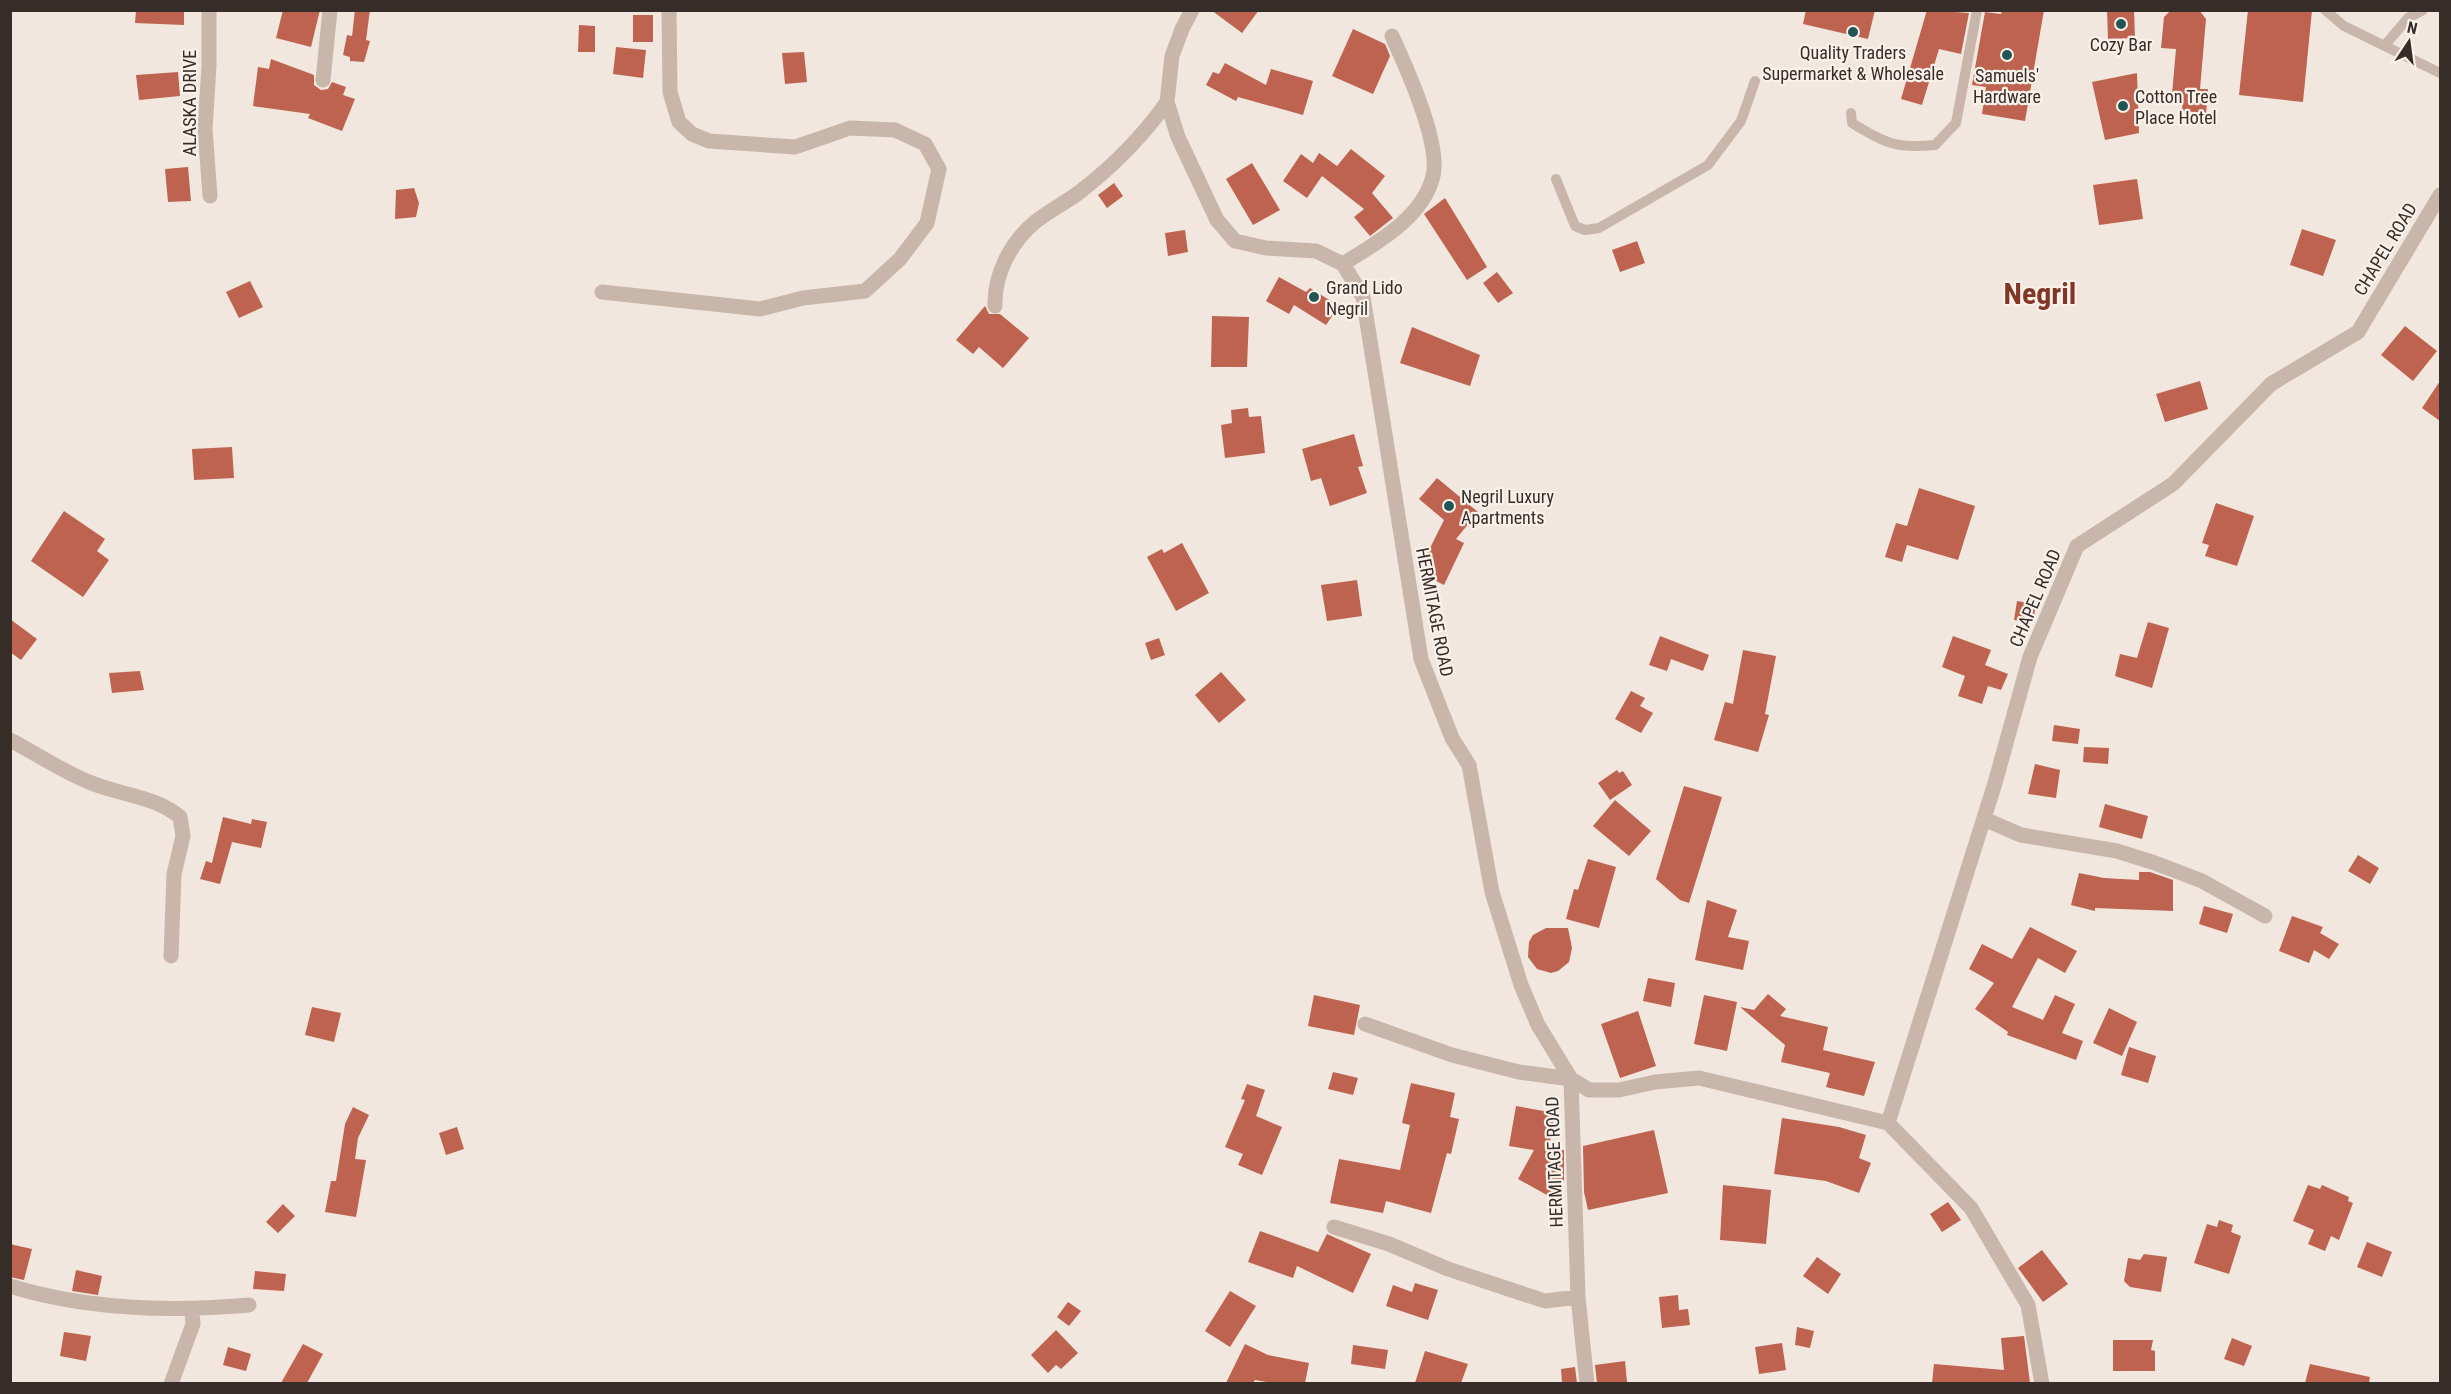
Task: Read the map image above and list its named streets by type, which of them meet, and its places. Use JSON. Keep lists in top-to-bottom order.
{
  "streets": {
    "street": ["ALASKA DRIVE", "CHAPEL ROAD", "HERMITAGE ROAD"]
  },
  "districts": ["Negril"],
  "places": [
    "Cozy Bar",
    "Quality Traders Supermarket & Wholesale",
    "Samuels' Hardware",
    "Cotton Tree Place Hotel",
    "Grand Lido Negril",
    "Negril Luxury Apartments"
  ],
  "north": "top"
}
